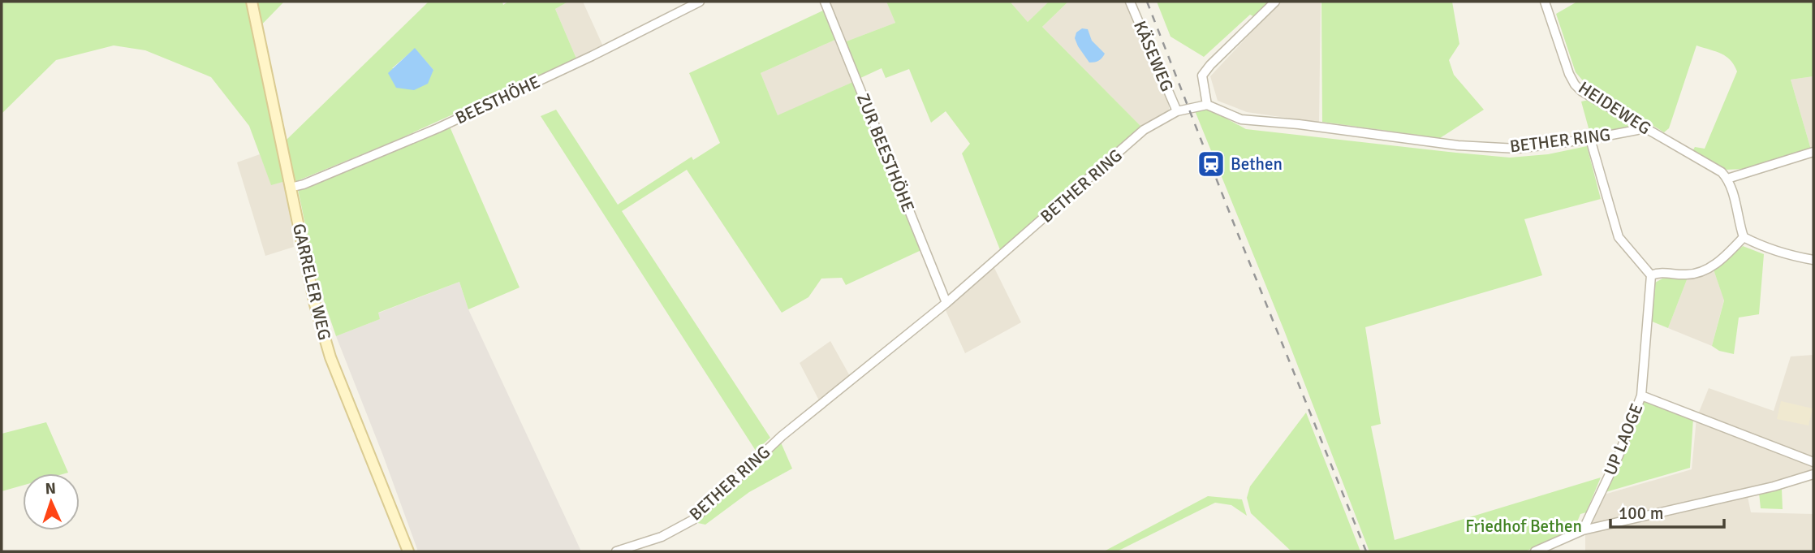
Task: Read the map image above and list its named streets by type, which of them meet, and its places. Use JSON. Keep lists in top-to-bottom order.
{
  "streets": {
    "street": [
      "KÄSEWEG",
      "BEESTHÖHE",
      "HEIDEWEG",
      "BETHER RING",
      "ZUR BEESTHÖHE",
      "GARRELER WEG",
      "UP LAOGE"
    ]
  },
  "crossings": [
    ["KÄSEWEG", "BETHER RING"],
    ["BEESTHÖHE", "GARRELER WEG"],
    ["HEIDEWEG", "BETHER RING"],
    ["BETHER RING", "ZUR BEESTHÖHE"]
  ],
  "parks": ["Friedhof Bethen"],
  "places": {
    "station": ["Bethen"]
  },
  "scale_bar": "100 m",
  "north": "top"
}
